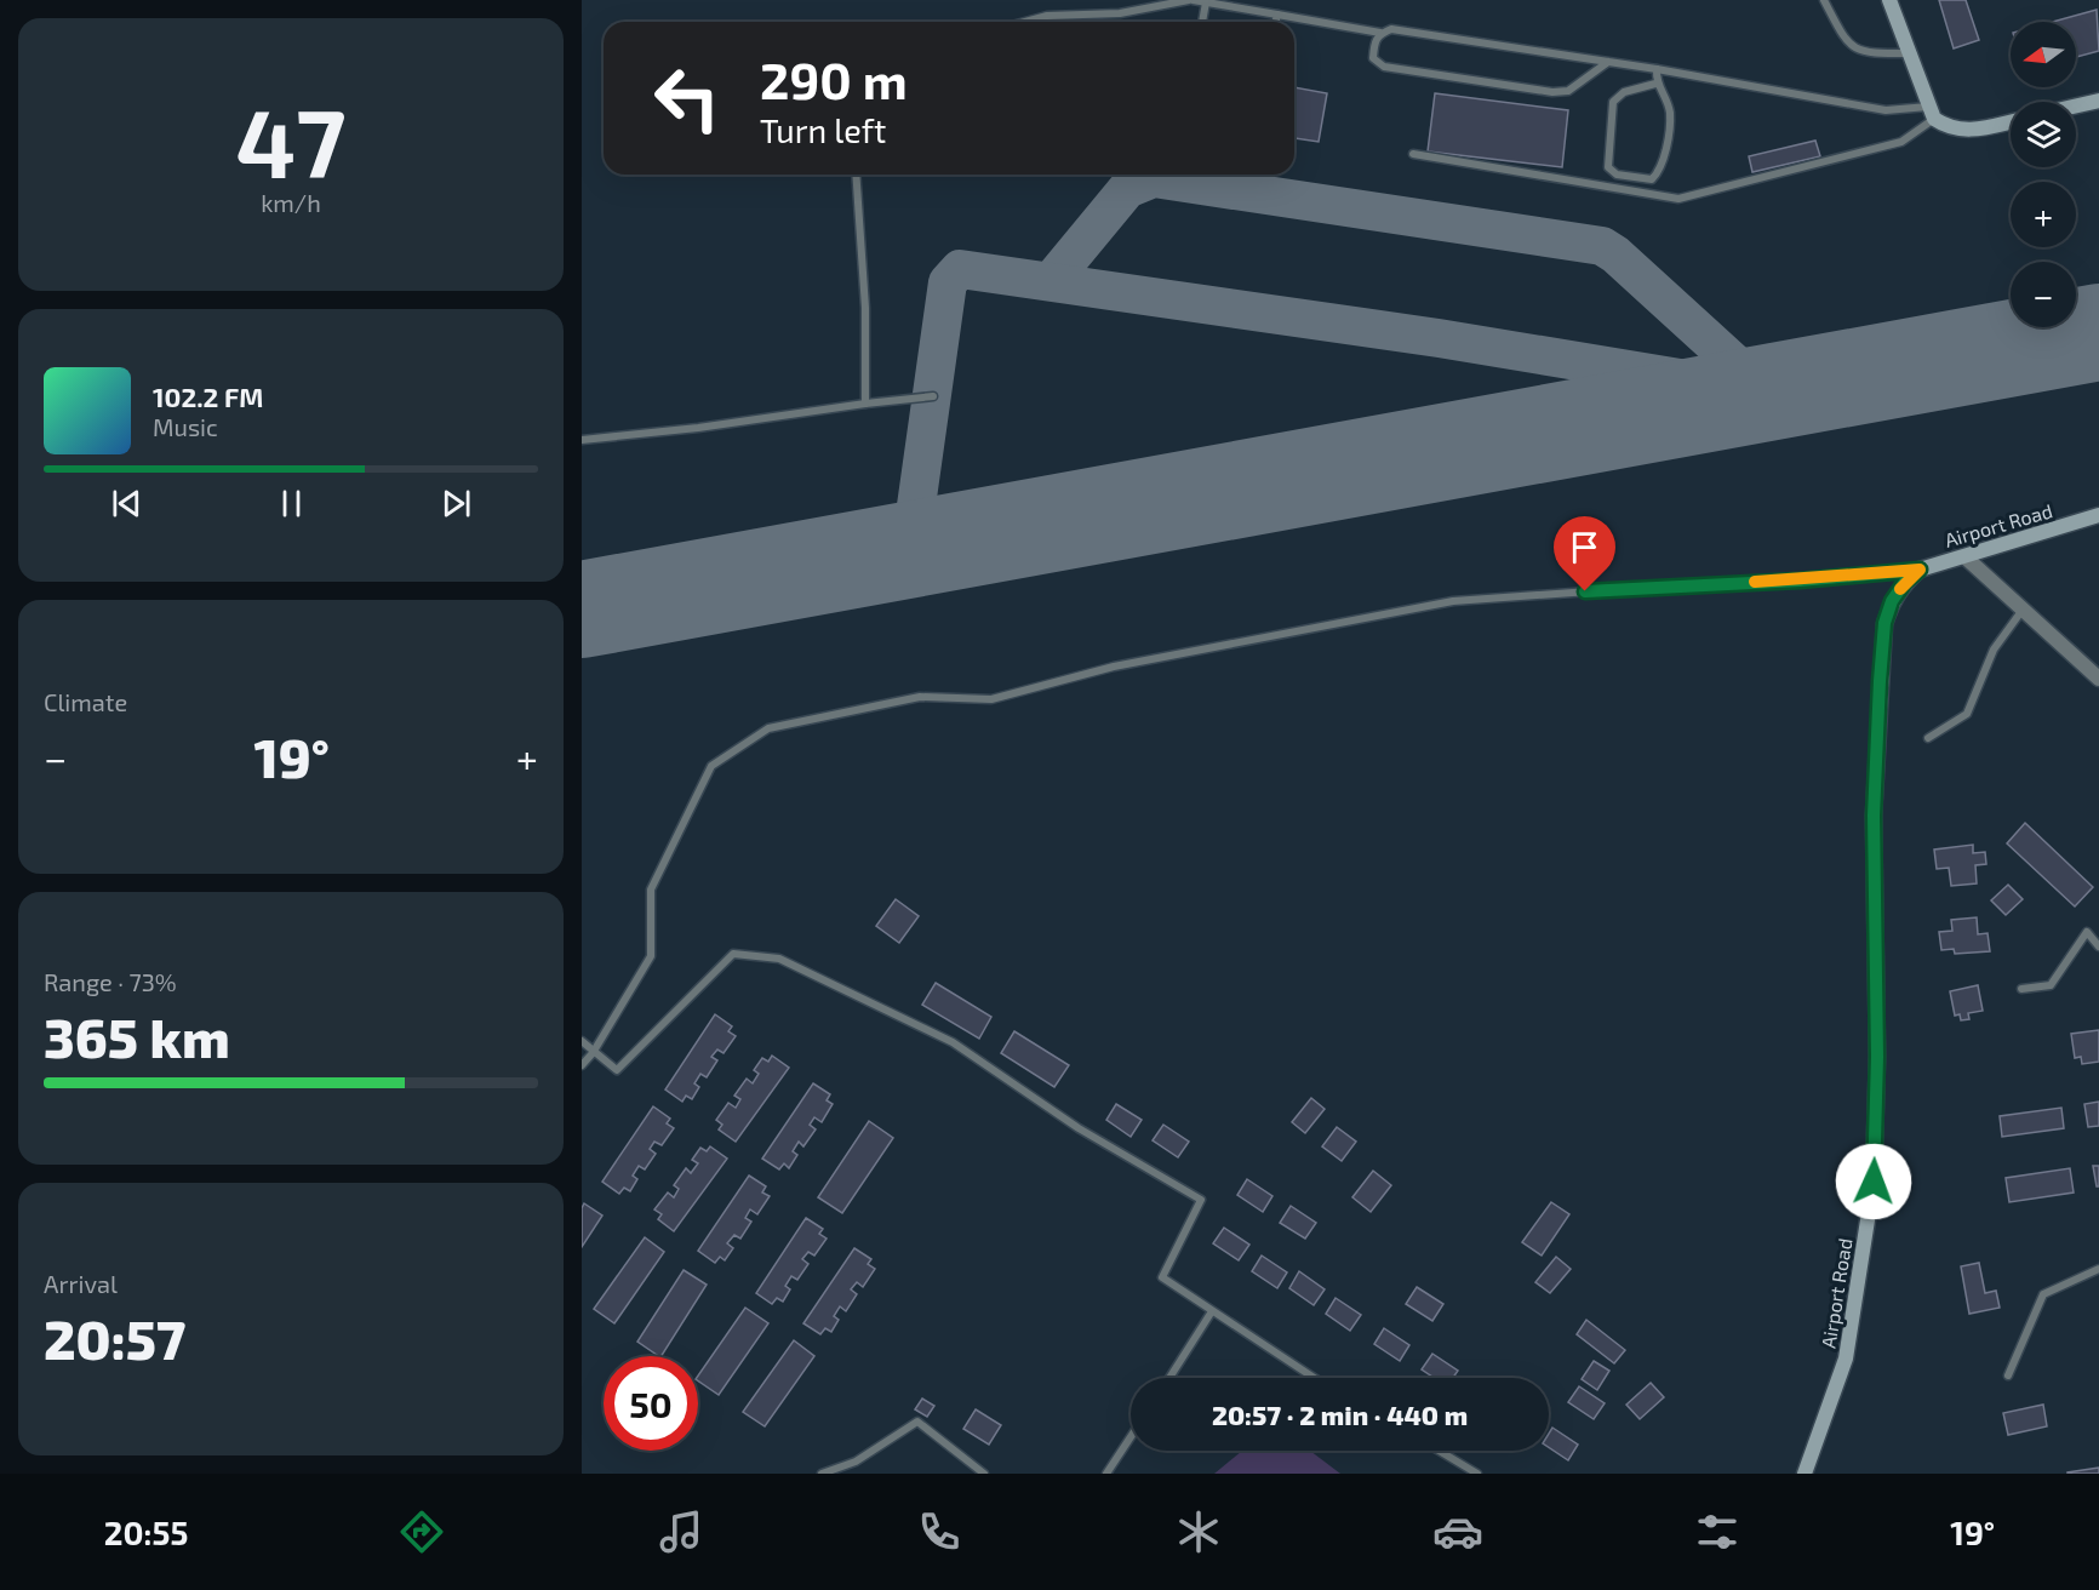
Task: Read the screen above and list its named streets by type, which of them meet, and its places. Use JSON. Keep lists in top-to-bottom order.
{
  "streets": {
    "main road": ["Airport Road"]
  },
  "north": "left",
  "page": {
    "tile": [
      ["47", "km/h"],
      "Climate",
      ["Range · 73%", "365 km"],
      ["Arrival", "20:57"]
    ],
    "map_buttons": ["+", "−"],
    "turn": ["290 m", "Turn left"],
    "song": ["102.2 FM", "Music"],
    "heat": ["−", "19°", "+"],
    "limit": "50",
    "trip": "20:57 · 2 min · 440 m",
    "tabs": ["20:55", "19°"]
  }
}
